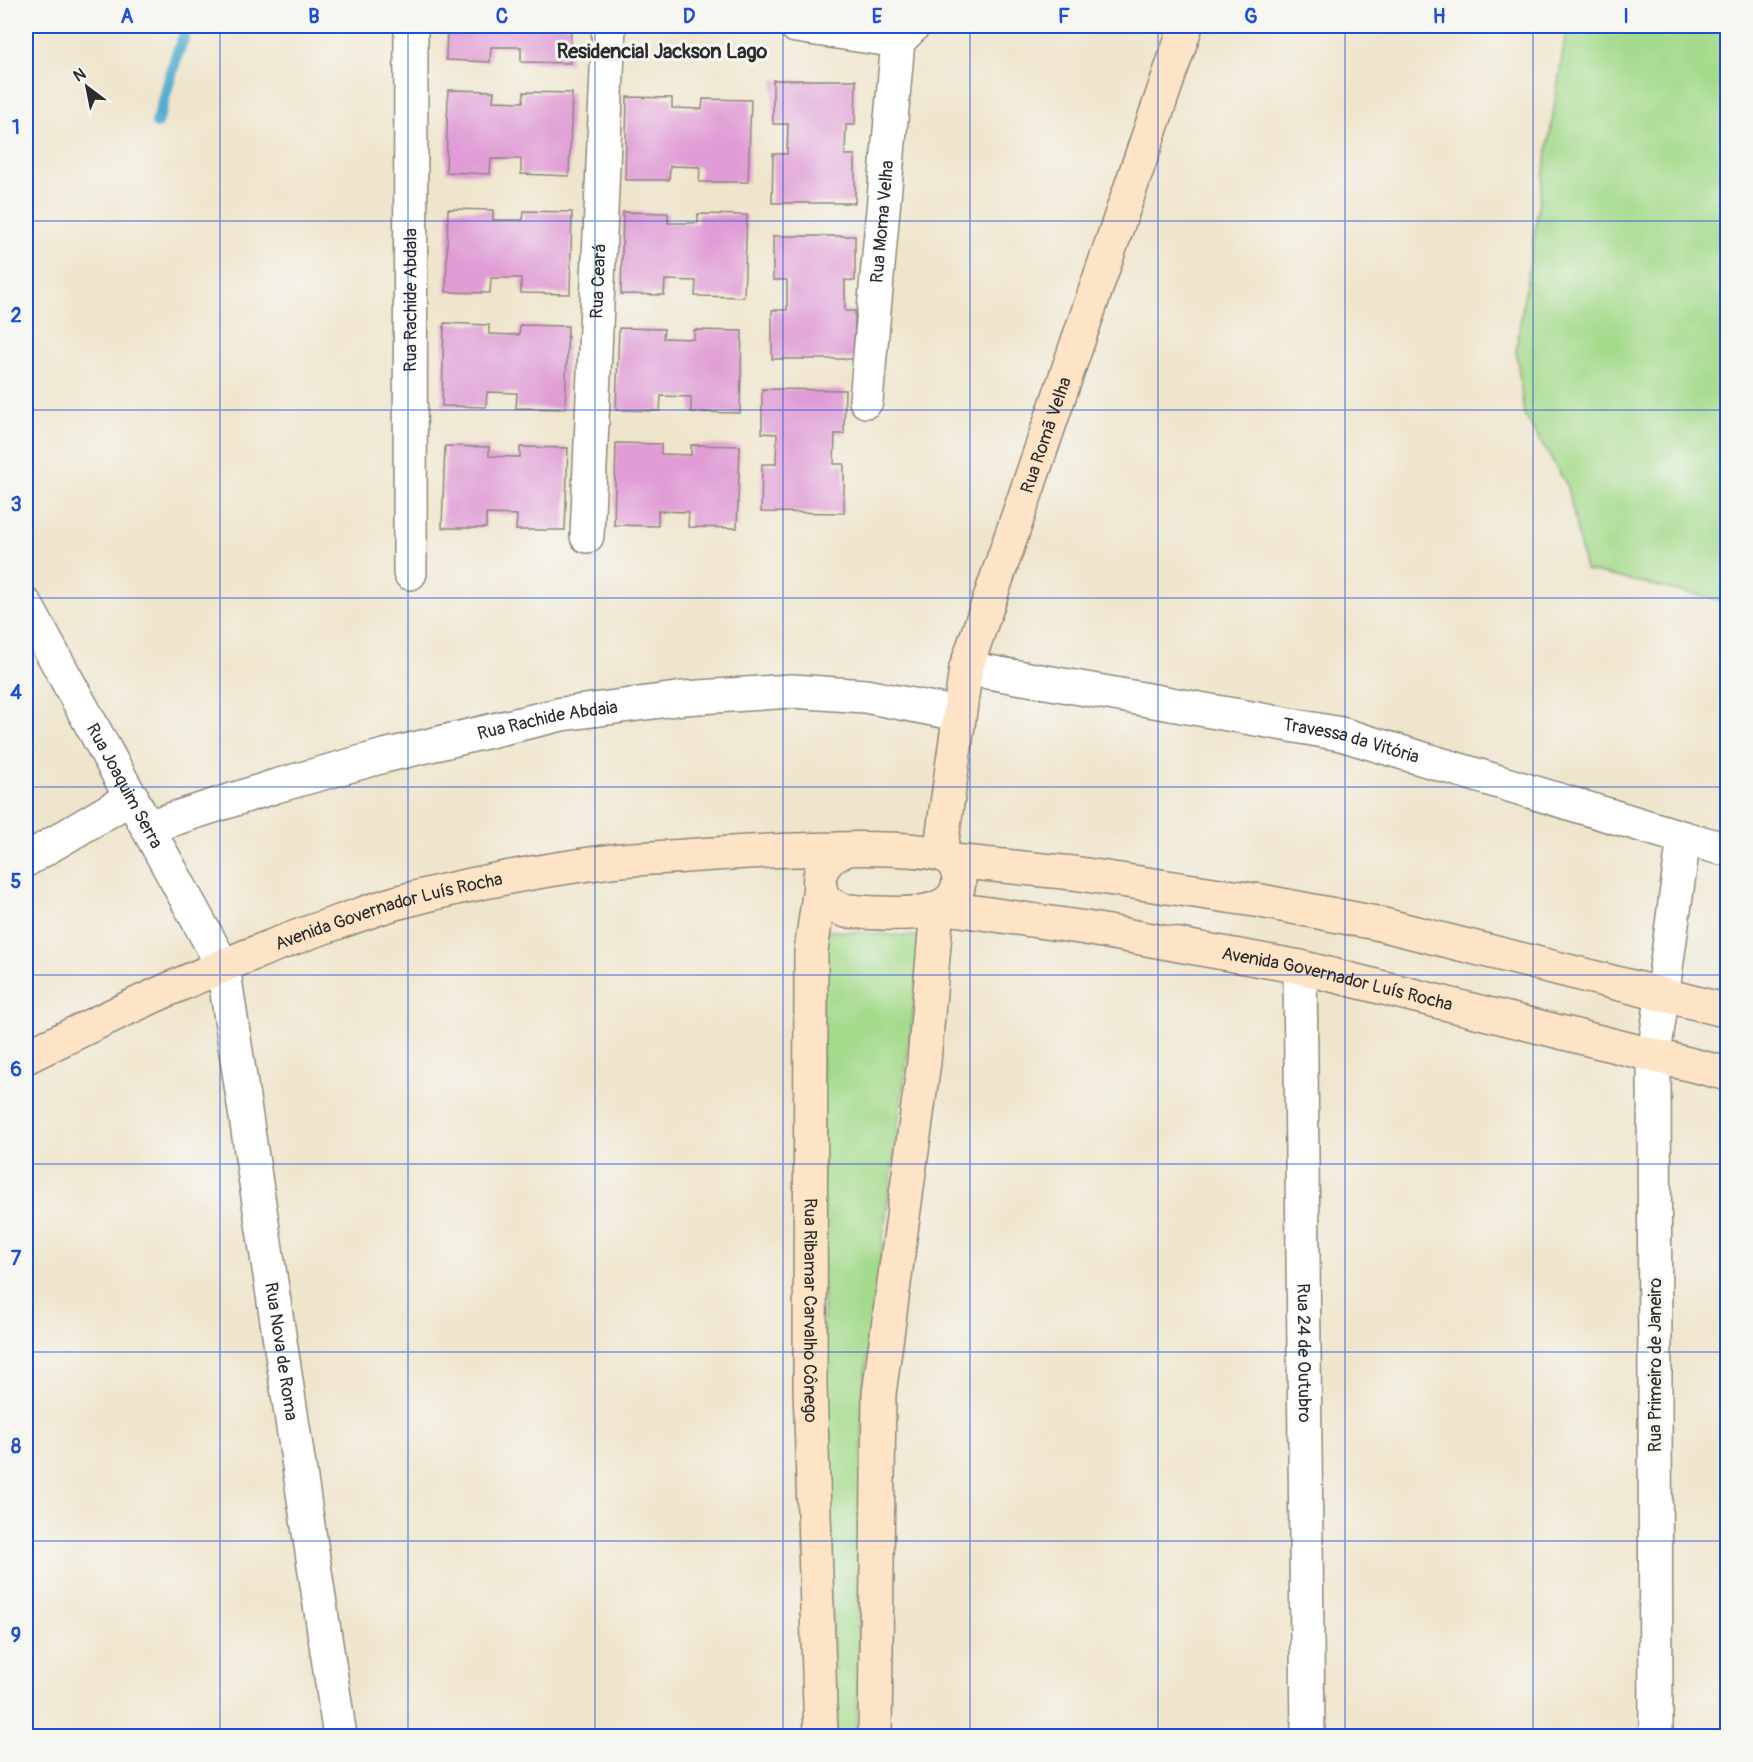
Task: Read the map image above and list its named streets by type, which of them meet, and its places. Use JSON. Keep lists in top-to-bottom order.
{
  "streets": {
    "main road": ["Rua Romã Velha", "Avenida Governador Luís Rocha", "Rua Ribamar Carvalho Cônego"],
    "street": [
      "Rua Moma Velha",
      "Rua Ceará",
      "Rua Rachide Abdala",
      "Rua Rachide Abdaia",
      "Travessa da Vitória",
      "Rua Joaquim Serra",
      "Rua Nova de Roma",
      "Rua 24 de Outubro",
      "Rua Primeiro de Janeiro"
    ]
  },
  "crossings": [
    ["Rua Romã Velha", "Rua Rachide Abdaia"],
    ["Rua Romã Velha", "Travessa da Vitória"],
    ["Rua Romã Velha", "Avenida Governador Luís Rocha"],
    ["Rua Rachide Abdaia", "Rua Joaquim Serra"],
    ["Travessa da Vitória", "Rua Primeiro de Janeiro"],
    ["Rua Joaquim Serra", "Avenida Governador Luís Rocha"],
    ["Rua Joaquim Serra", "Rua Nova de Roma"],
    ["Avenida Governador Luís Rocha", "Rua Ribamar Carvalho Cônego"],
    ["Avenida Governador Luís Rocha", "Rua Nova de Roma"],
    ["Avenida Governador Luís Rocha", "Rua 24 de Outubro"],
    ["Avenida Governador Luís Rocha", "Rua Primeiro de Janeiro"]
  ],
  "districts": ["Residencial Jackson Lago"],
  "north": "top left",
  "grid": {
    "columns": [
      "A",
      "B",
      "C",
      "D",
      "E",
      "F",
      "G",
      "H",
      "I"
    ],
    "rows": [
      "1",
      "2",
      "3",
      "4",
      "5",
      "6",
      "7",
      "8",
      "9"
    ]
  }
}
